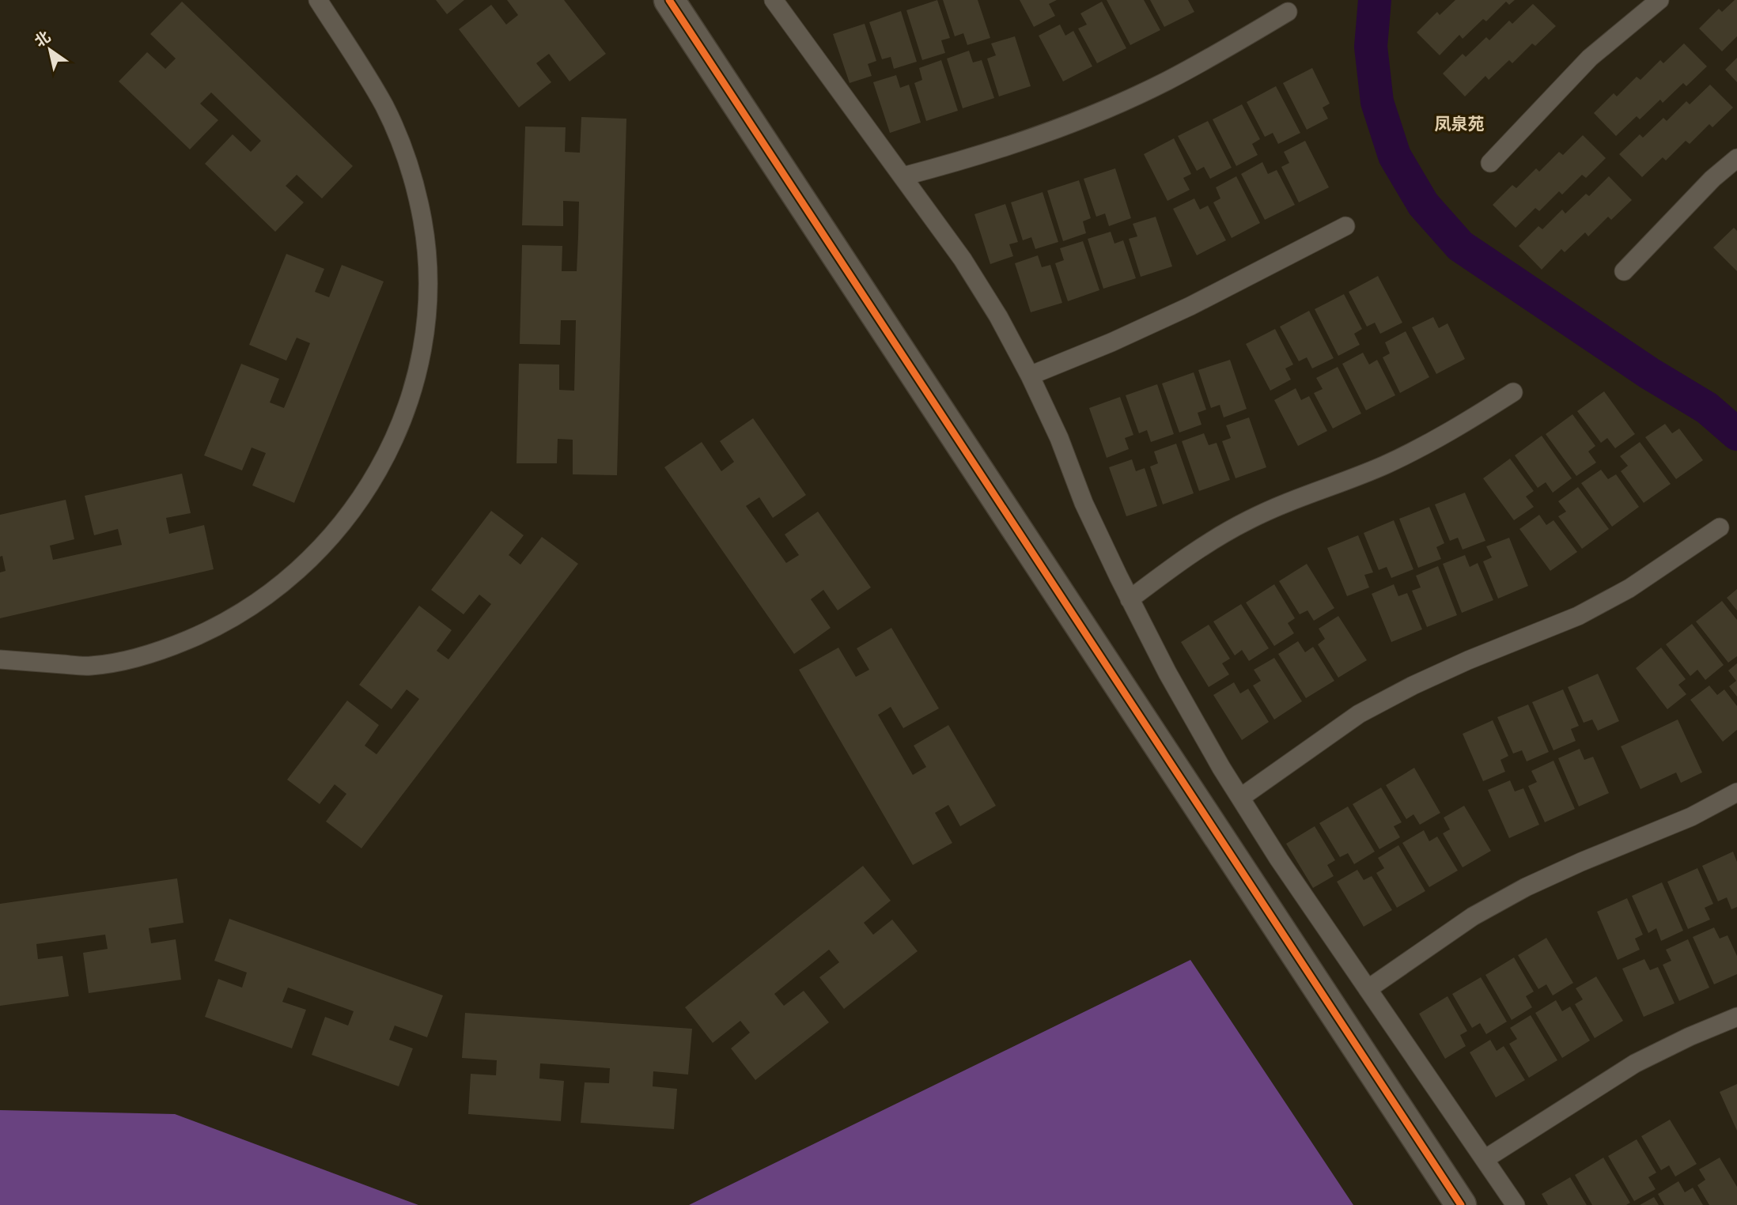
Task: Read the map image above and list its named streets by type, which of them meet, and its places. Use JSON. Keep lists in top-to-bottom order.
{
  "districts": ["凤泉苑"],
  "north": "top left"
}
